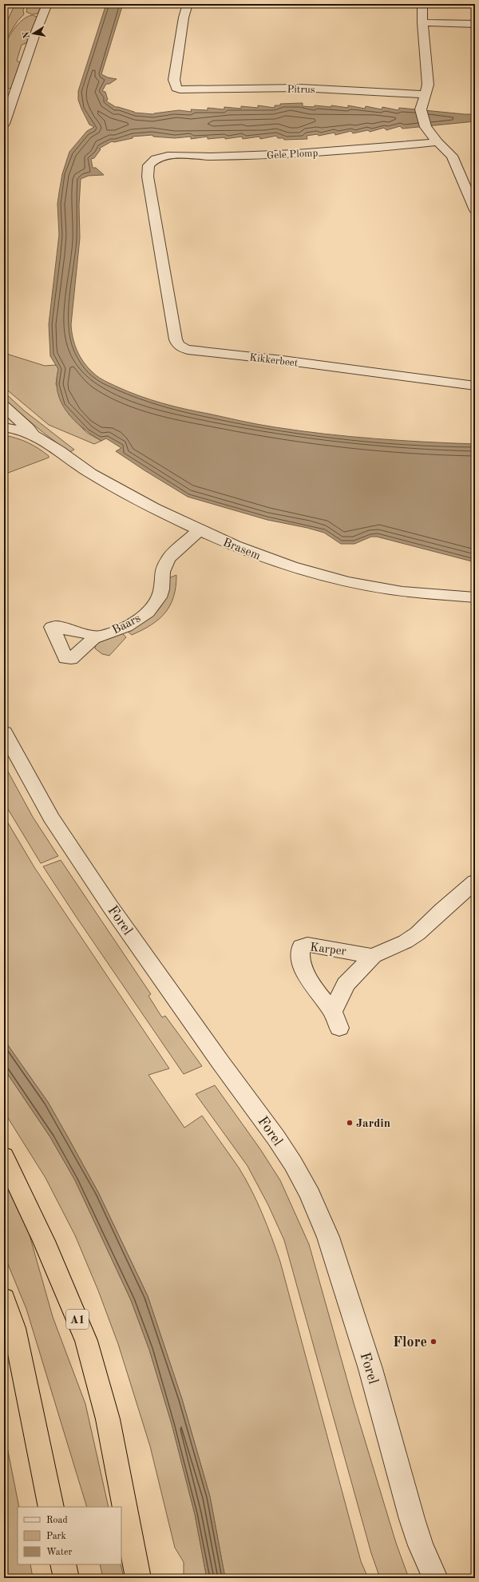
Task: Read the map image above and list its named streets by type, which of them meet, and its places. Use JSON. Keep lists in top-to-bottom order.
{
  "streets": {
    "highway": ["A1"],
    "street": [
      "Pitrus",
      "Gele Plomp",
      "Kikkerbeet",
      "Brasem",
      "Baars",
      "Forel",
      "Karper"
    ]
  },
  "crossings": [
    ["Gele Plomp", "Kikkerbeet"],
    ["Brasem", "Baars"]
  ],
  "places": ["Jardin", "Flore"],
  "legend": ["Road", "Park", "Water"],
  "north": "left"
}
